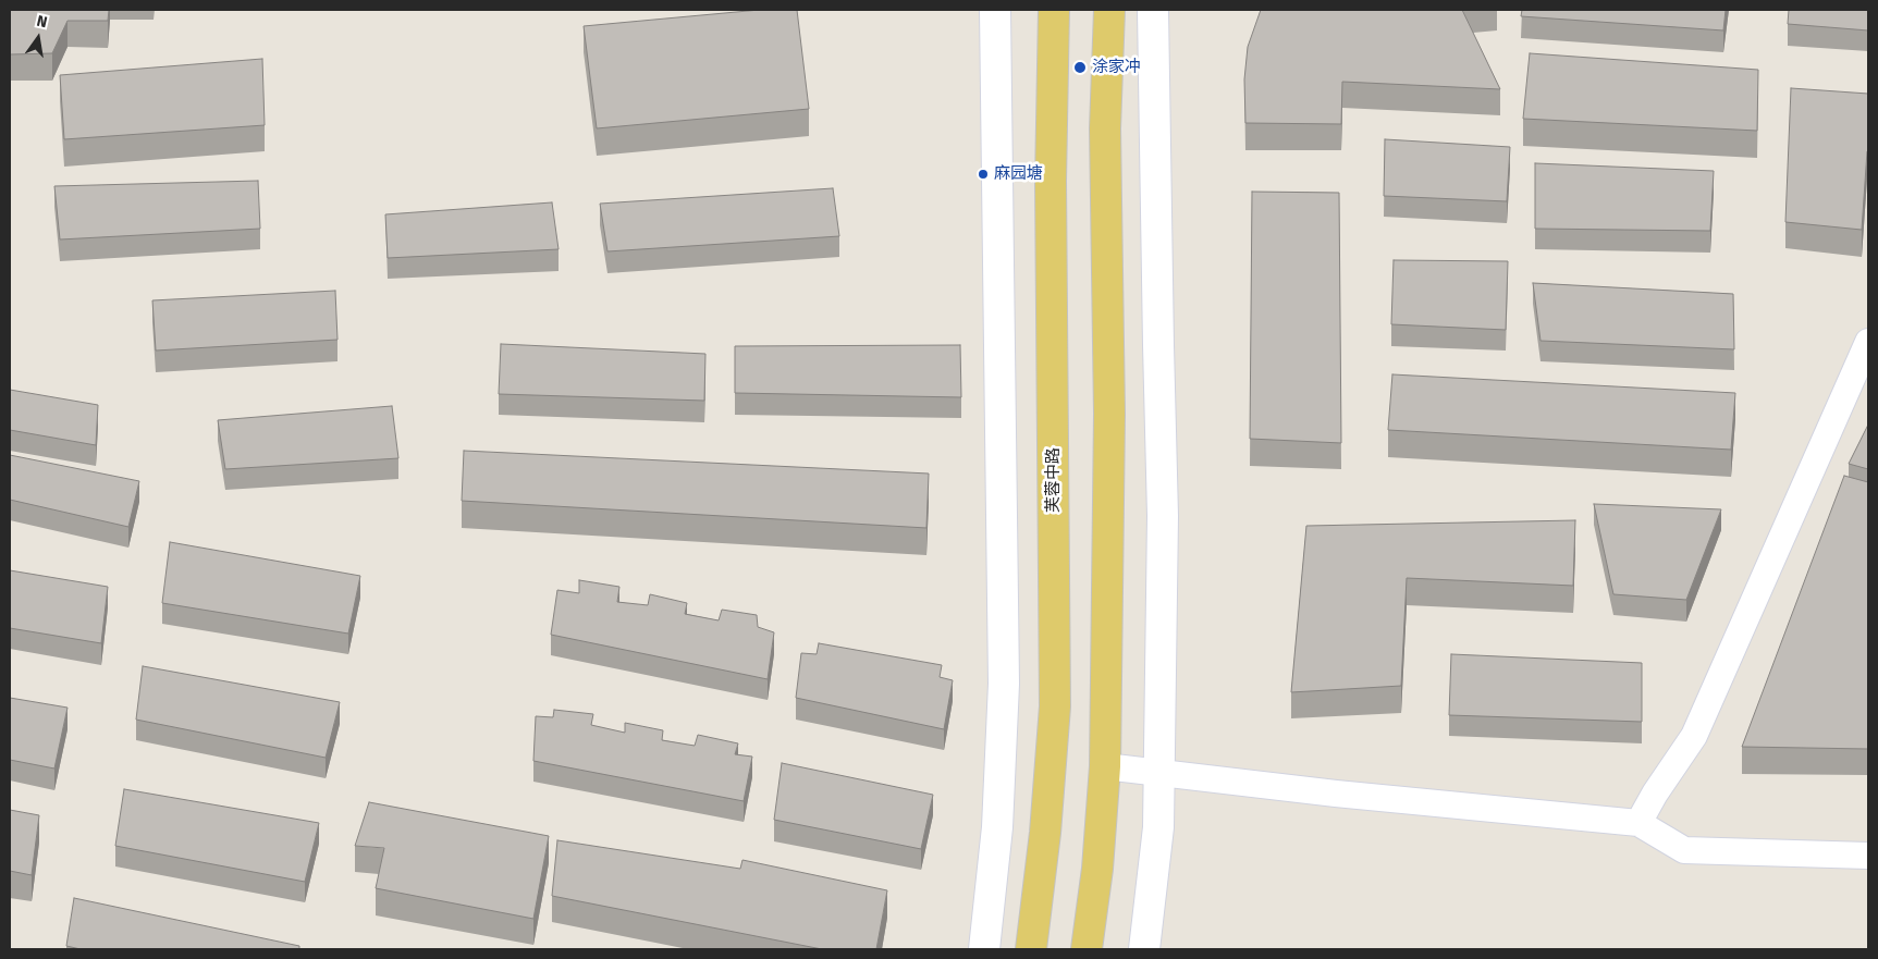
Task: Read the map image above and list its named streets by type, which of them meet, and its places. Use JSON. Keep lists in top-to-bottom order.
{
  "streets": {
    "main road": ["芙蓉中路"]
  },
  "places": ["涂家冲", "麻园塘"],
  "north": "top"
}
